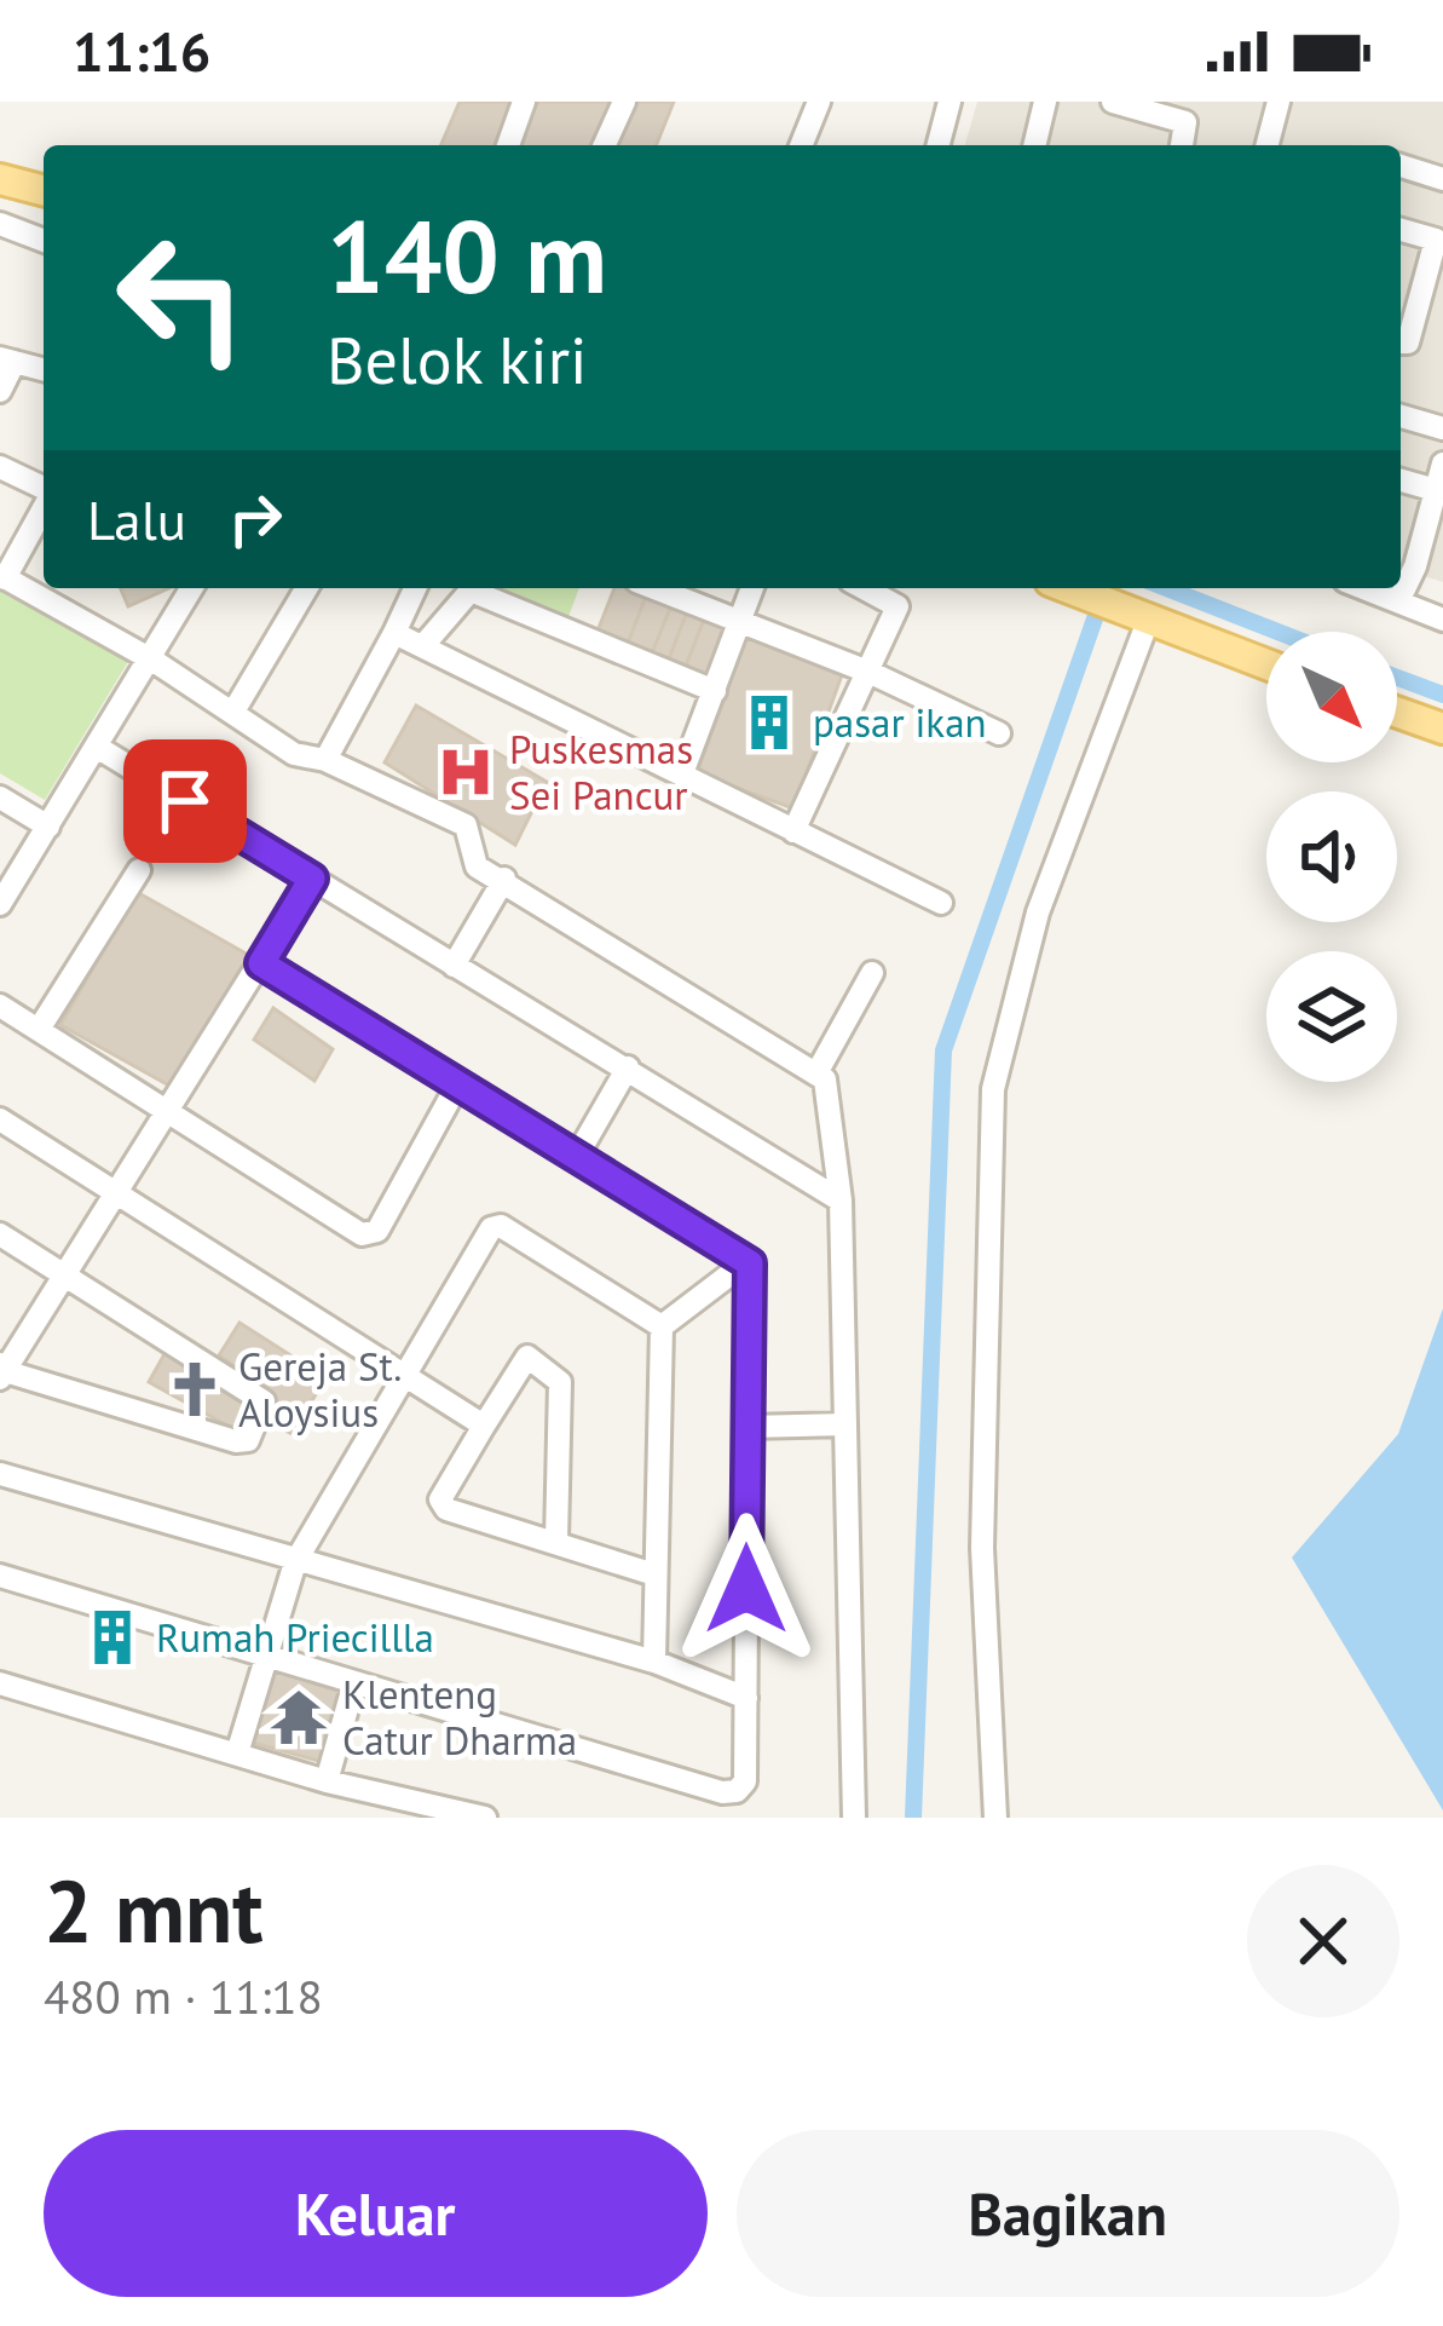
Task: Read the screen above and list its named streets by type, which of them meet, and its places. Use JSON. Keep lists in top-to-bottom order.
{
  "places": {
    "building": ["pasar ikan", "Rumah Priecillla"],
    "hospital": ["Puskesmas Sei Pancur"],
    "church": ["Gereja St. Aloysius"],
    "temple": ["Klenteng Catur Dharma"]
  },
  "north": "bottom right",
  "page": {
    "status": "11:16",
    "turn": ["140 m", "Belok kiri"],
    "then": "Lalu",
    "heading": ["2 mnt", "480 m · 11:18"],
    "buttons": ["Keluar", "Bagikan"]
  }
}
